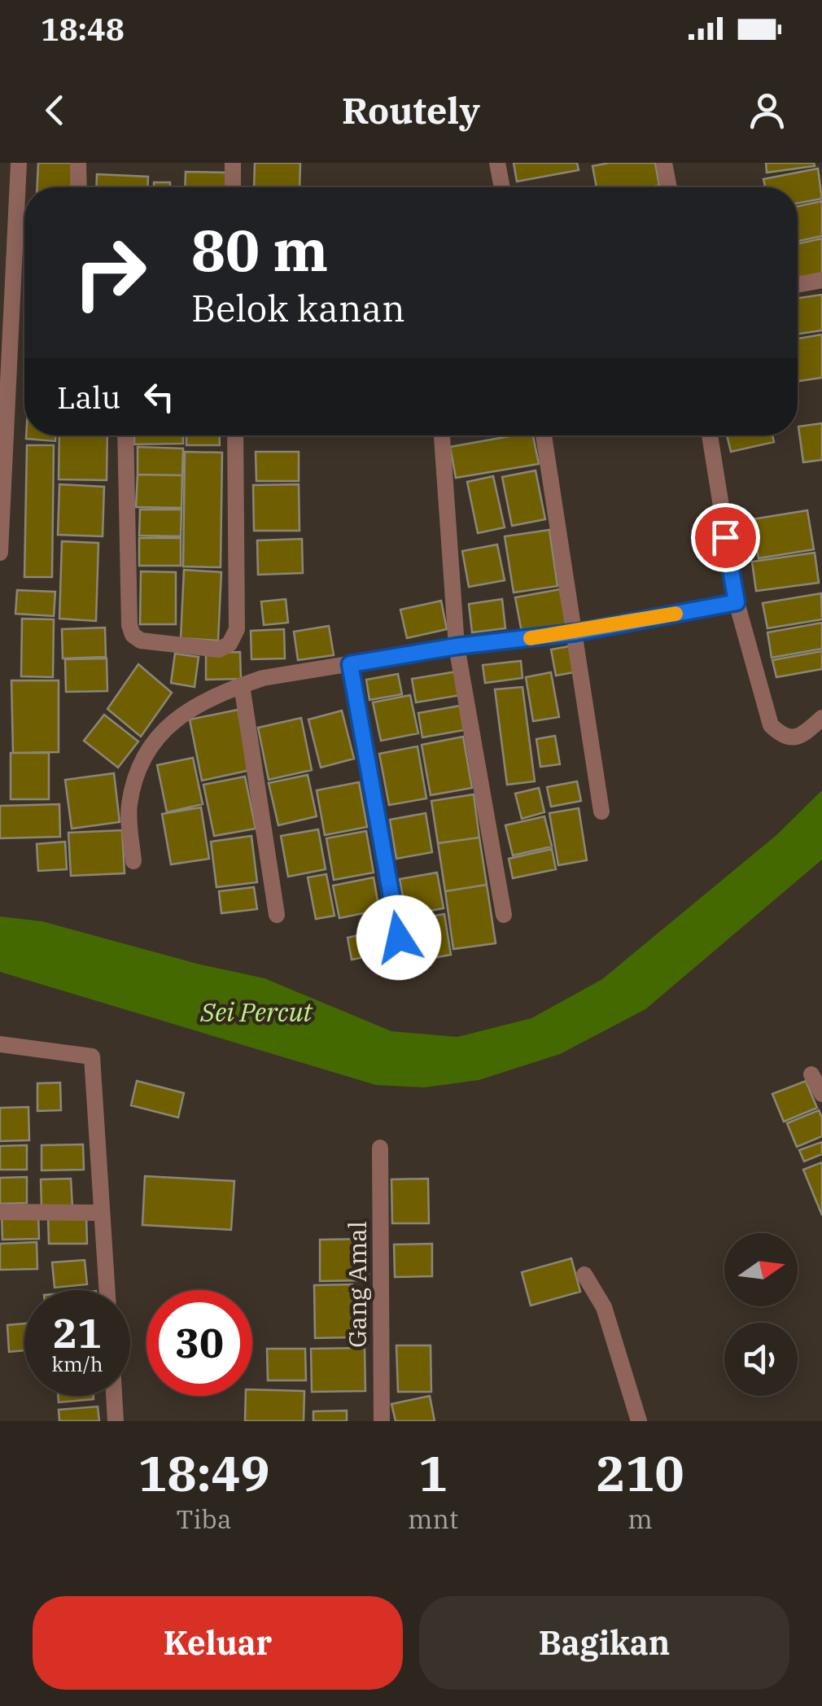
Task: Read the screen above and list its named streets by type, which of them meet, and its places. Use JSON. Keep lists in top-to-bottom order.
{
  "streets": {
    "street": ["Gang Amal"]
  },
  "water": ["Sei Percut"],
  "north": "right",
  "page": {
    "status": "18:48",
    "header": "Routely",
    "turn": ["80 m", "Belok kanan"],
    "then": "Lalu",
    "speed": "21 km/h",
    "limit": "30",
    "eta": [
      "18:49",
      "Tiba",
      "1",
      "mnt",
      "210",
      "m"
    ],
    "buttons": ["Keluar", "Bagikan"]
  }
}
